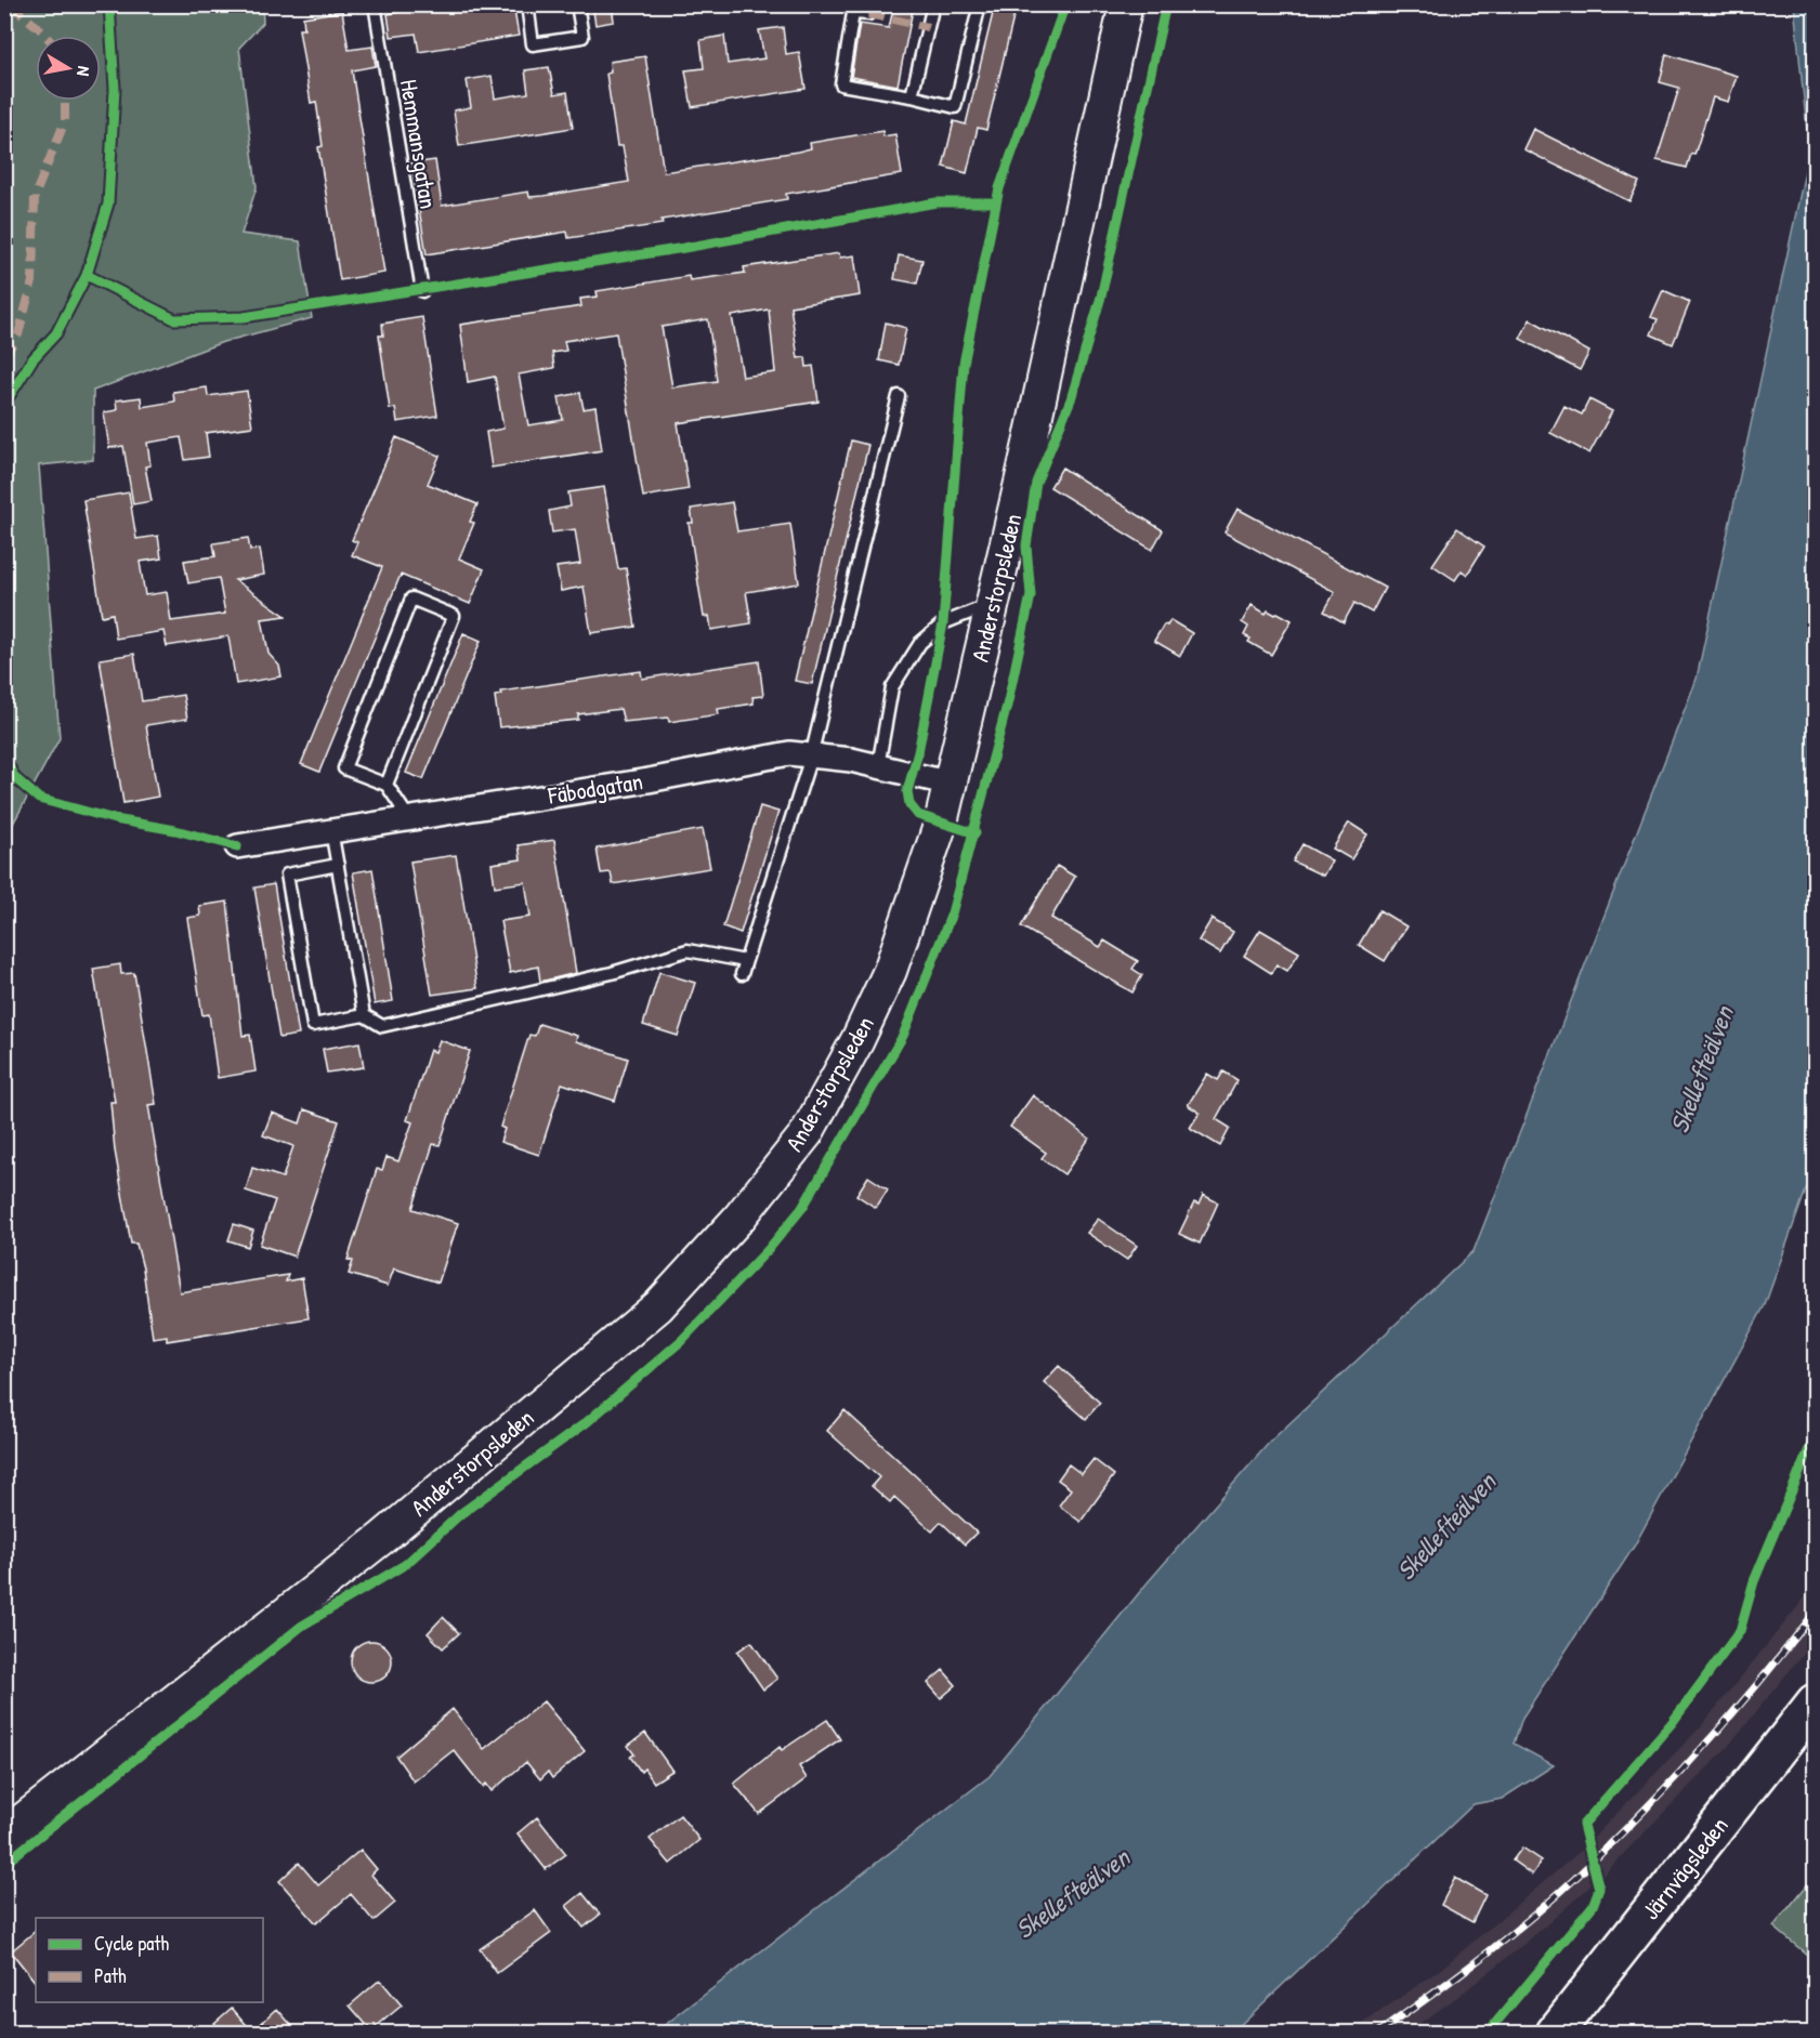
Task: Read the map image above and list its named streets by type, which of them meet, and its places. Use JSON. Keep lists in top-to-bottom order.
{
  "streets": {
    "main road": ["Anderstorpsleden", "Järnvägsleden"],
    "street": ["Fäbodgatan"],
    "lane": ["Hemmansgatan"]
  },
  "crossings": [
    ["Anderstorpsleden", "Fäbodgatan"]
  ],
  "water": ["Skellefteälven"],
  "legend": ["Cycle path", "Path"],
  "north": "right"
}
